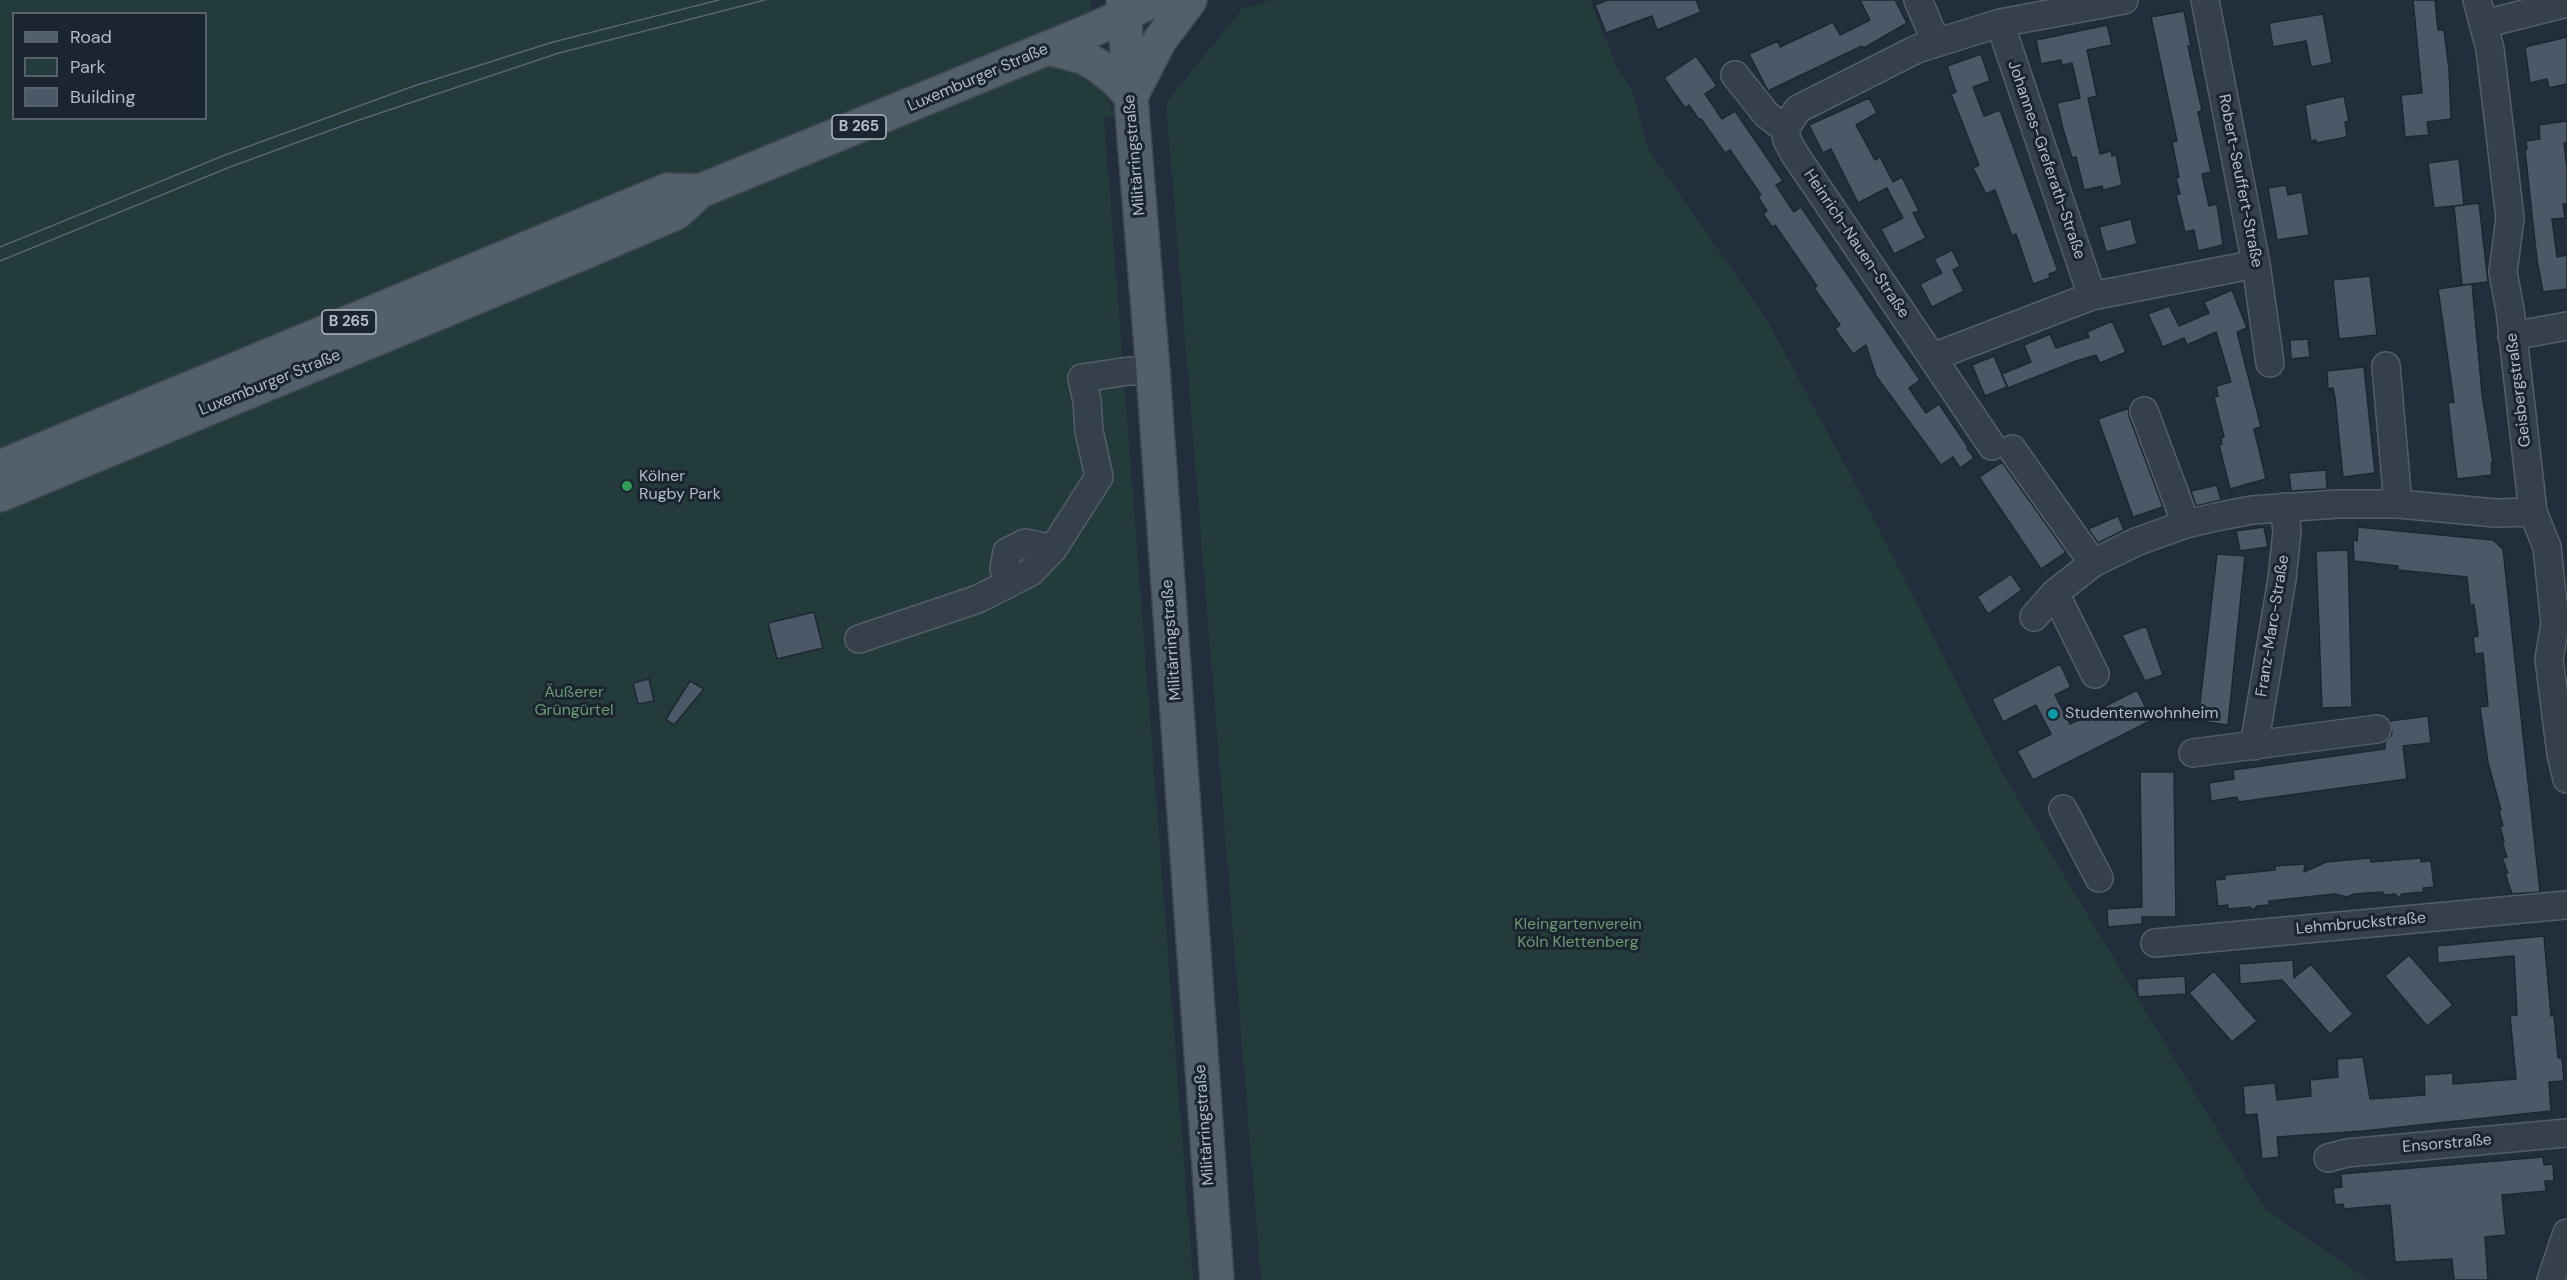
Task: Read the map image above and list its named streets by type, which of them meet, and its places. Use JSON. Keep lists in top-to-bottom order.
{
  "streets": {
    "main road": ["Luxemburger Straße", "B 265", "Militärringstraße"],
    "street": [
      "Johannes-Greferath-Straße",
      "Robert-Seuffert-Straße",
      "Heinrich-Nauen-Straße",
      "Geisbergstraße",
      "Franz-Marc-Straße",
      "Lehmbruckstraße",
      "Ensorstraße"
    ]
  },
  "crossings": [
    ["Luxemburger Straße", "Militärringstraße"]
  ],
  "parks": ["Äußerer Grüngürtel", "Kleingartenverein Köln Klettenberg"],
  "places": ["Kölner Rugby Park", "Studentenwohnheim"],
  "legend": ["Road", "Park", "Building"]
}
